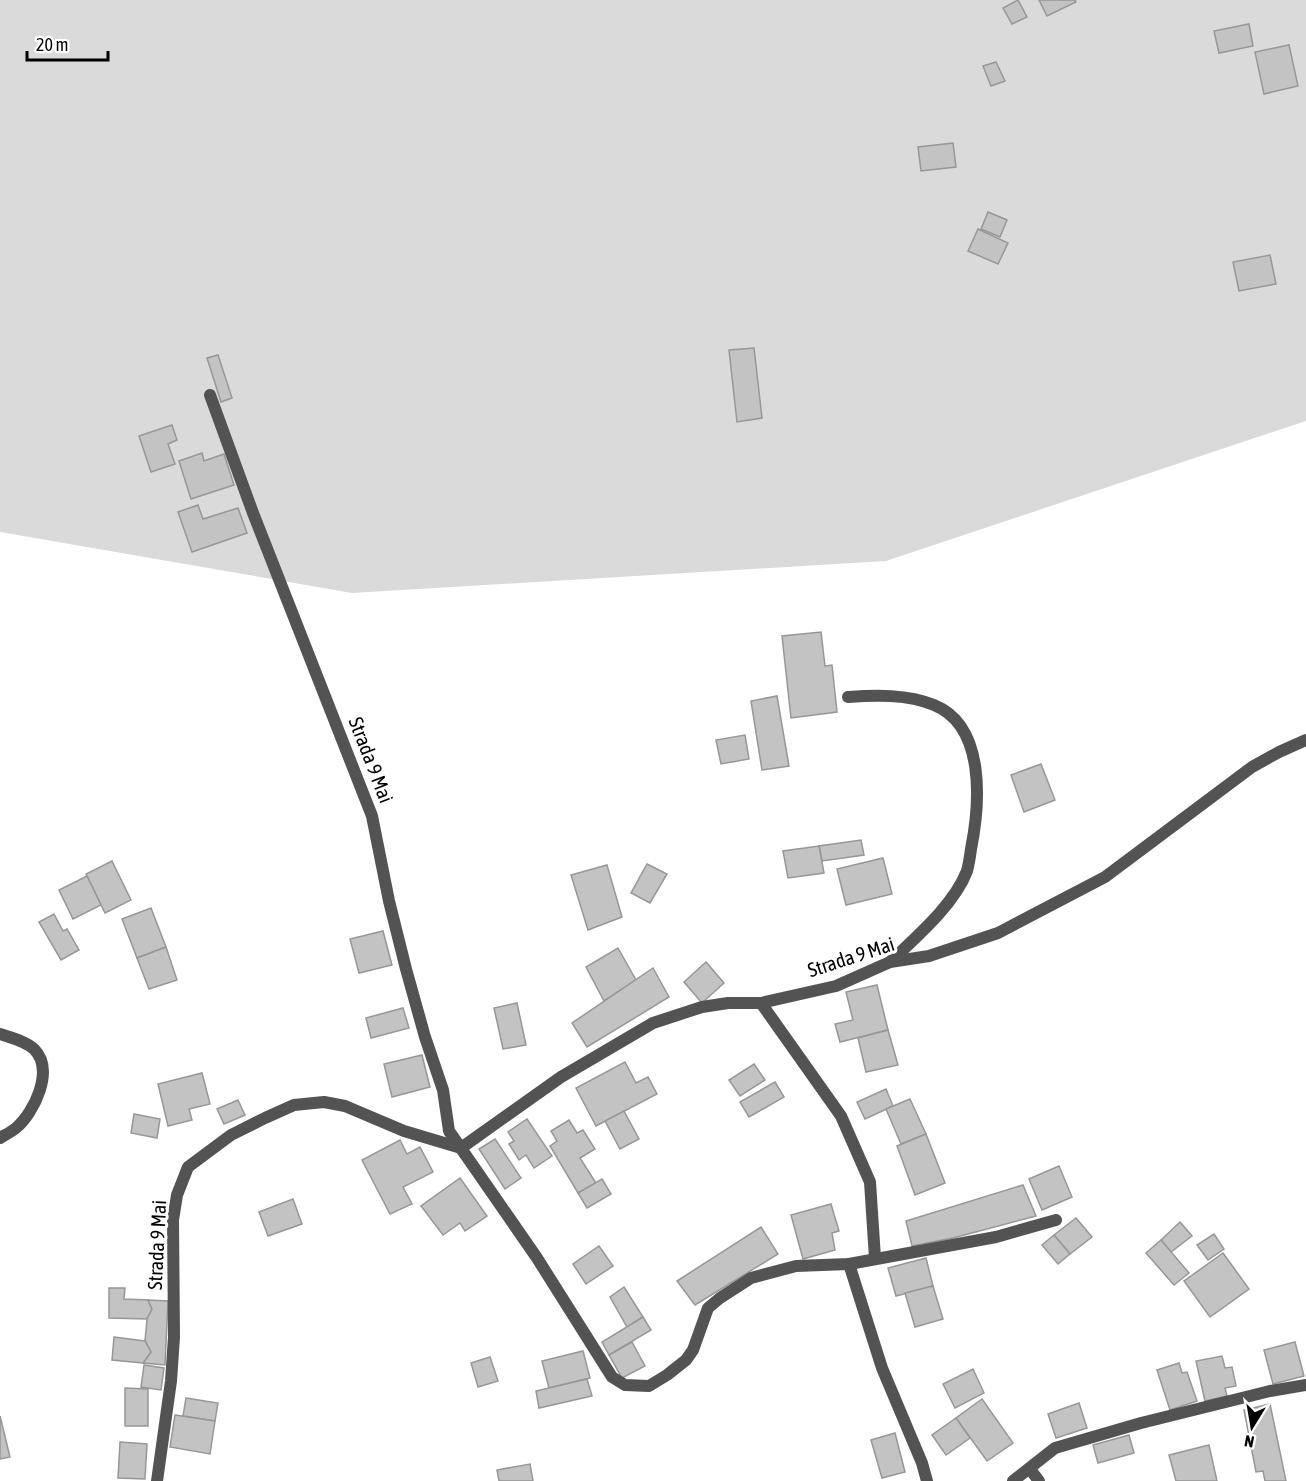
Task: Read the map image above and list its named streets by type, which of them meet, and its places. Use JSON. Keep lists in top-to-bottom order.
{
  "streets": {
    "street": ["Strada 9 Mai"]
  },
  "scale_bar": "20 m",
  "north": "bottom"
}
